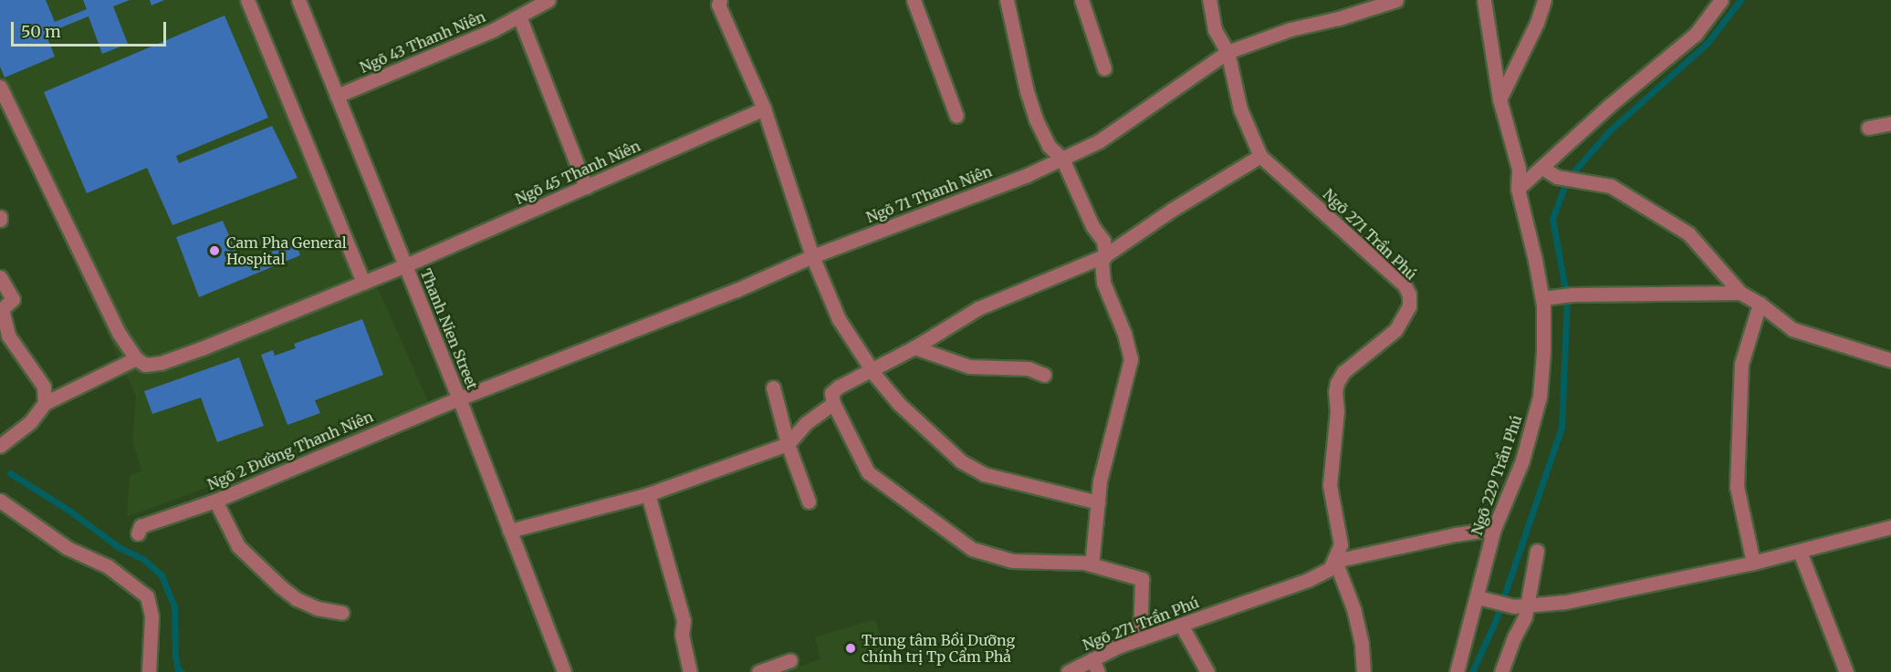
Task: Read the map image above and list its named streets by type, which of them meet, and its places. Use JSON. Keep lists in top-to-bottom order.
{
  "streets": {
    "street": [
      "Ngõ 43 Thanh Niên",
      "Ngõ 45 Thanh Niên",
      "Ngõ 71 Thanh Niên",
      "Ngõ 271 Trần Phú",
      "Thanh Nien Street",
      "Ngõ 2 Đường Thanh Niên",
      "Ngõ 229 Trần Phú"
    ]
  },
  "crossings": [
    ["Ngõ 43 Thanh Niên", "Thanh Nien Street"],
    ["Ngõ 45 Thanh Niên", "Thanh Nien Street"],
    ["Ngõ 71 Thanh Niên", "Ngõ 271 Trần Phú"],
    ["Ngõ 71 Thanh Niên", "Thanh Nien Street"],
    ["Ngõ 71 Thanh Niên", "Ngõ 2 Đường Thanh Niên"],
    ["Thanh Nien Street", "Ngõ 2 Đường Thanh Niên"]
  ],
  "places": ["Cam Pha General Hospital", "Trung tâm Bồi Dưỡng chính trị Tp Cẩm Phả"],
  "scale_bar": "50 m"
}
